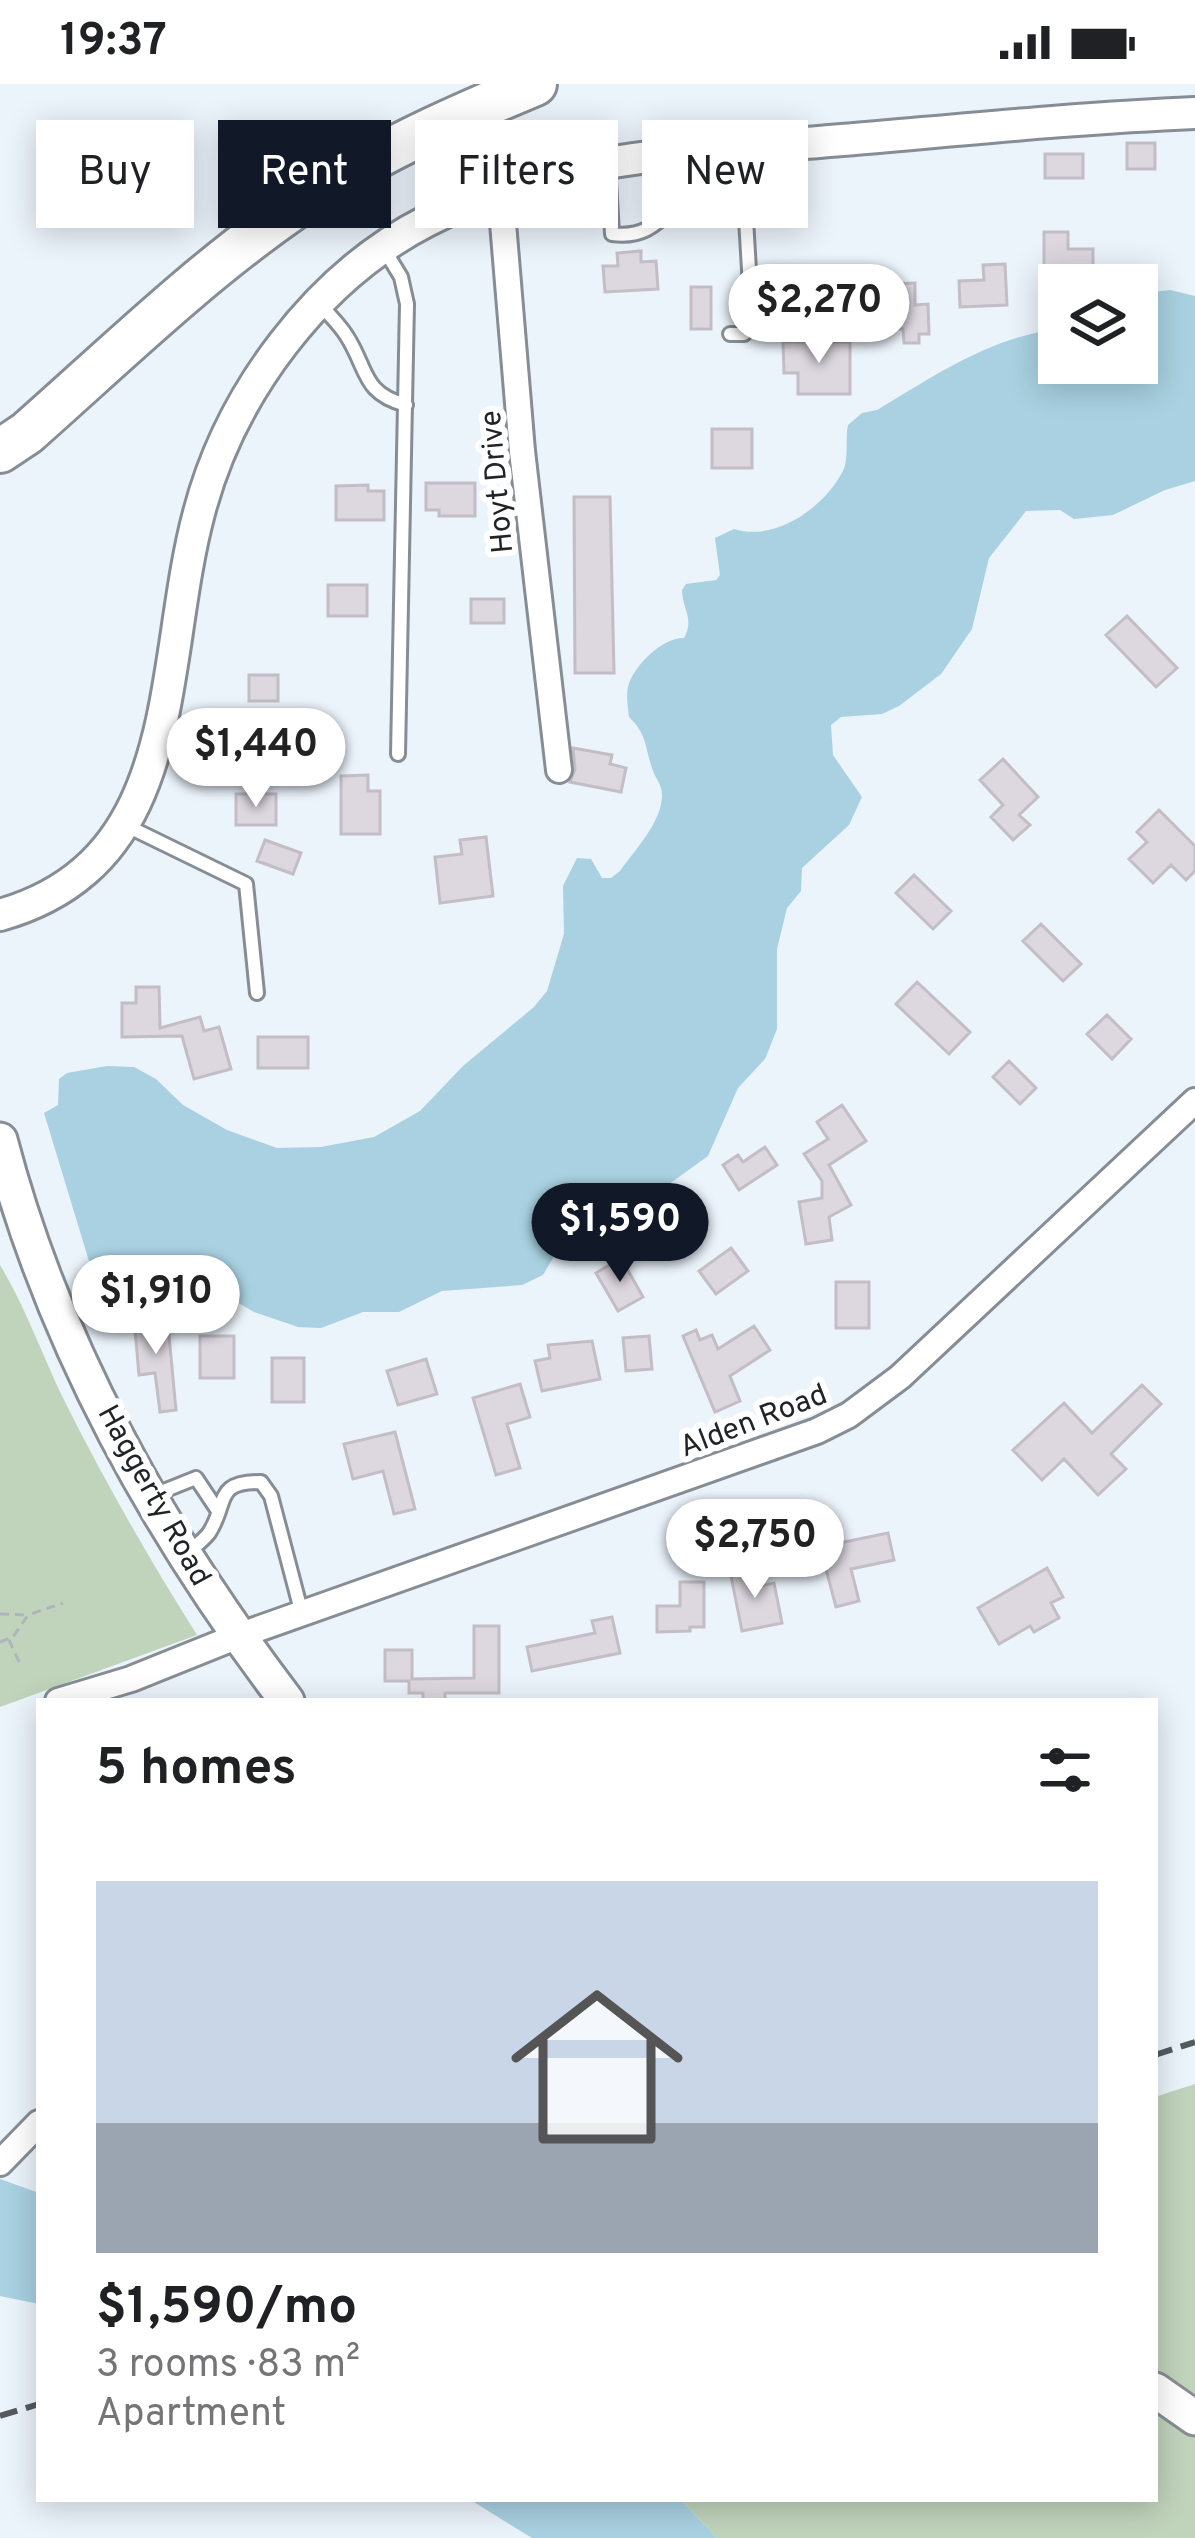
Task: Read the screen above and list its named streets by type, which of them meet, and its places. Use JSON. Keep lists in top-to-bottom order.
{
  "streets": {
    "main road": ["Haggerty Road"],
    "street": ["Hoyt Drive", "Alden Road"]
  },
  "crossings": [
    ["Alden Road", "Haggerty Road"]
  ],
  "page": {
    "status": "19:37",
    "chip": [
      "Buy",
      "Rent",
      "Filters",
      "New"
    ],
    "price": [
      "$2,270",
      "$1,440",
      "$1,590",
      "$1,910",
      "$2,750"
    ],
    "heading": "5 homes",
    "list": [
      {
        "name": "$1,590/mo",
        "note": "3 rooms · 83 m² · Apartment"
      }
    ]
  }
}
